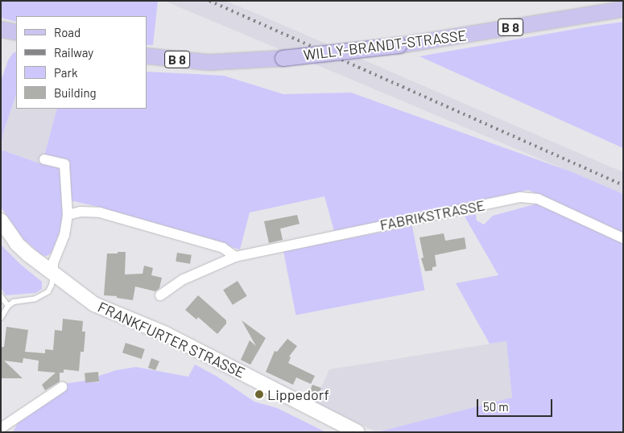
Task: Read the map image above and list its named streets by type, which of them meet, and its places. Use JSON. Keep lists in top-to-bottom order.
{
  "streets": {
    "main road": ["B 8", "WILLY-BRANDT-STRASSE", "FRANKFURTER STRASSE"],
    "street": ["FABRIKSTRASSE"]
  },
  "places": ["Lippedorf"],
  "legend": [
    "Road",
    "Railway",
    "Park",
    "Building"
  ],
  "scale_bar": "50 m"
}
